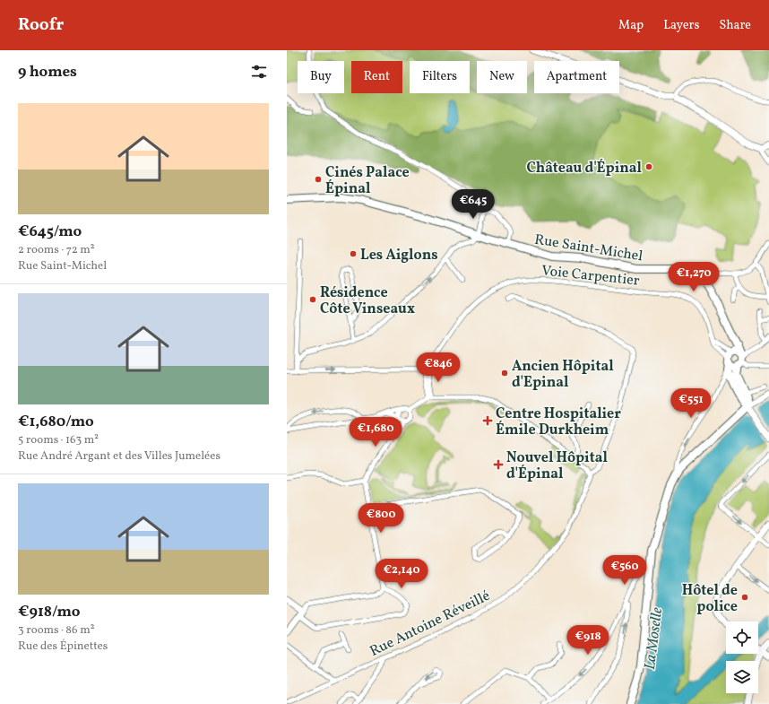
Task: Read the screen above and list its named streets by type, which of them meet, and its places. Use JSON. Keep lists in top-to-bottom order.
{
  "streets": {
    "main road": ["Rue Saint-Michel"],
    "street": ["Voie Carpentier", "Rue Antoine Réveillé"]
  },
  "water": ["La Moselle"],
  "places": {
    "other": [
      "Château d'Épinal",
      "Cinés Palace Épinal",
      "Les Aiglons",
      "Résidence Côte Vinseaux",
      "Ancien Hôpital d'Epinal",
      "Hôtel de police"
    ],
    "health": ["Centre Hospitalier Émile Durkheim", "Nouvel Hôpital d'Épinal"]
  },
  "page": {
    "header": "Roofr",
    "nav": ["Map", "Layers", "Share"],
    "heading": "9 homes",
    "chip": [
      "Buy",
      "Rent",
      "Filters",
      "New",
      "Apartment"
    ],
    "list": [
      {
        "name": "€645/mo",
        "note": "2 rooms · 72 m² · Rue Saint-Michel"
      },
      {
        "name": "€1,680/mo",
        "note": "5 rooms · 163 m² · Rue André Argant et des Villes Jumelées"
      },
      {
        "name": "€918/mo",
        "note": "3 rooms · 86 m² · Rue des Épinettes"
      }
    ],
    "price": [
      "€645",
      "€1,270",
      "€846",
      "€551",
      "€1,680",
      "€800",
      "€560",
      "€2,140",
      "€918"
    ]
  }
}
